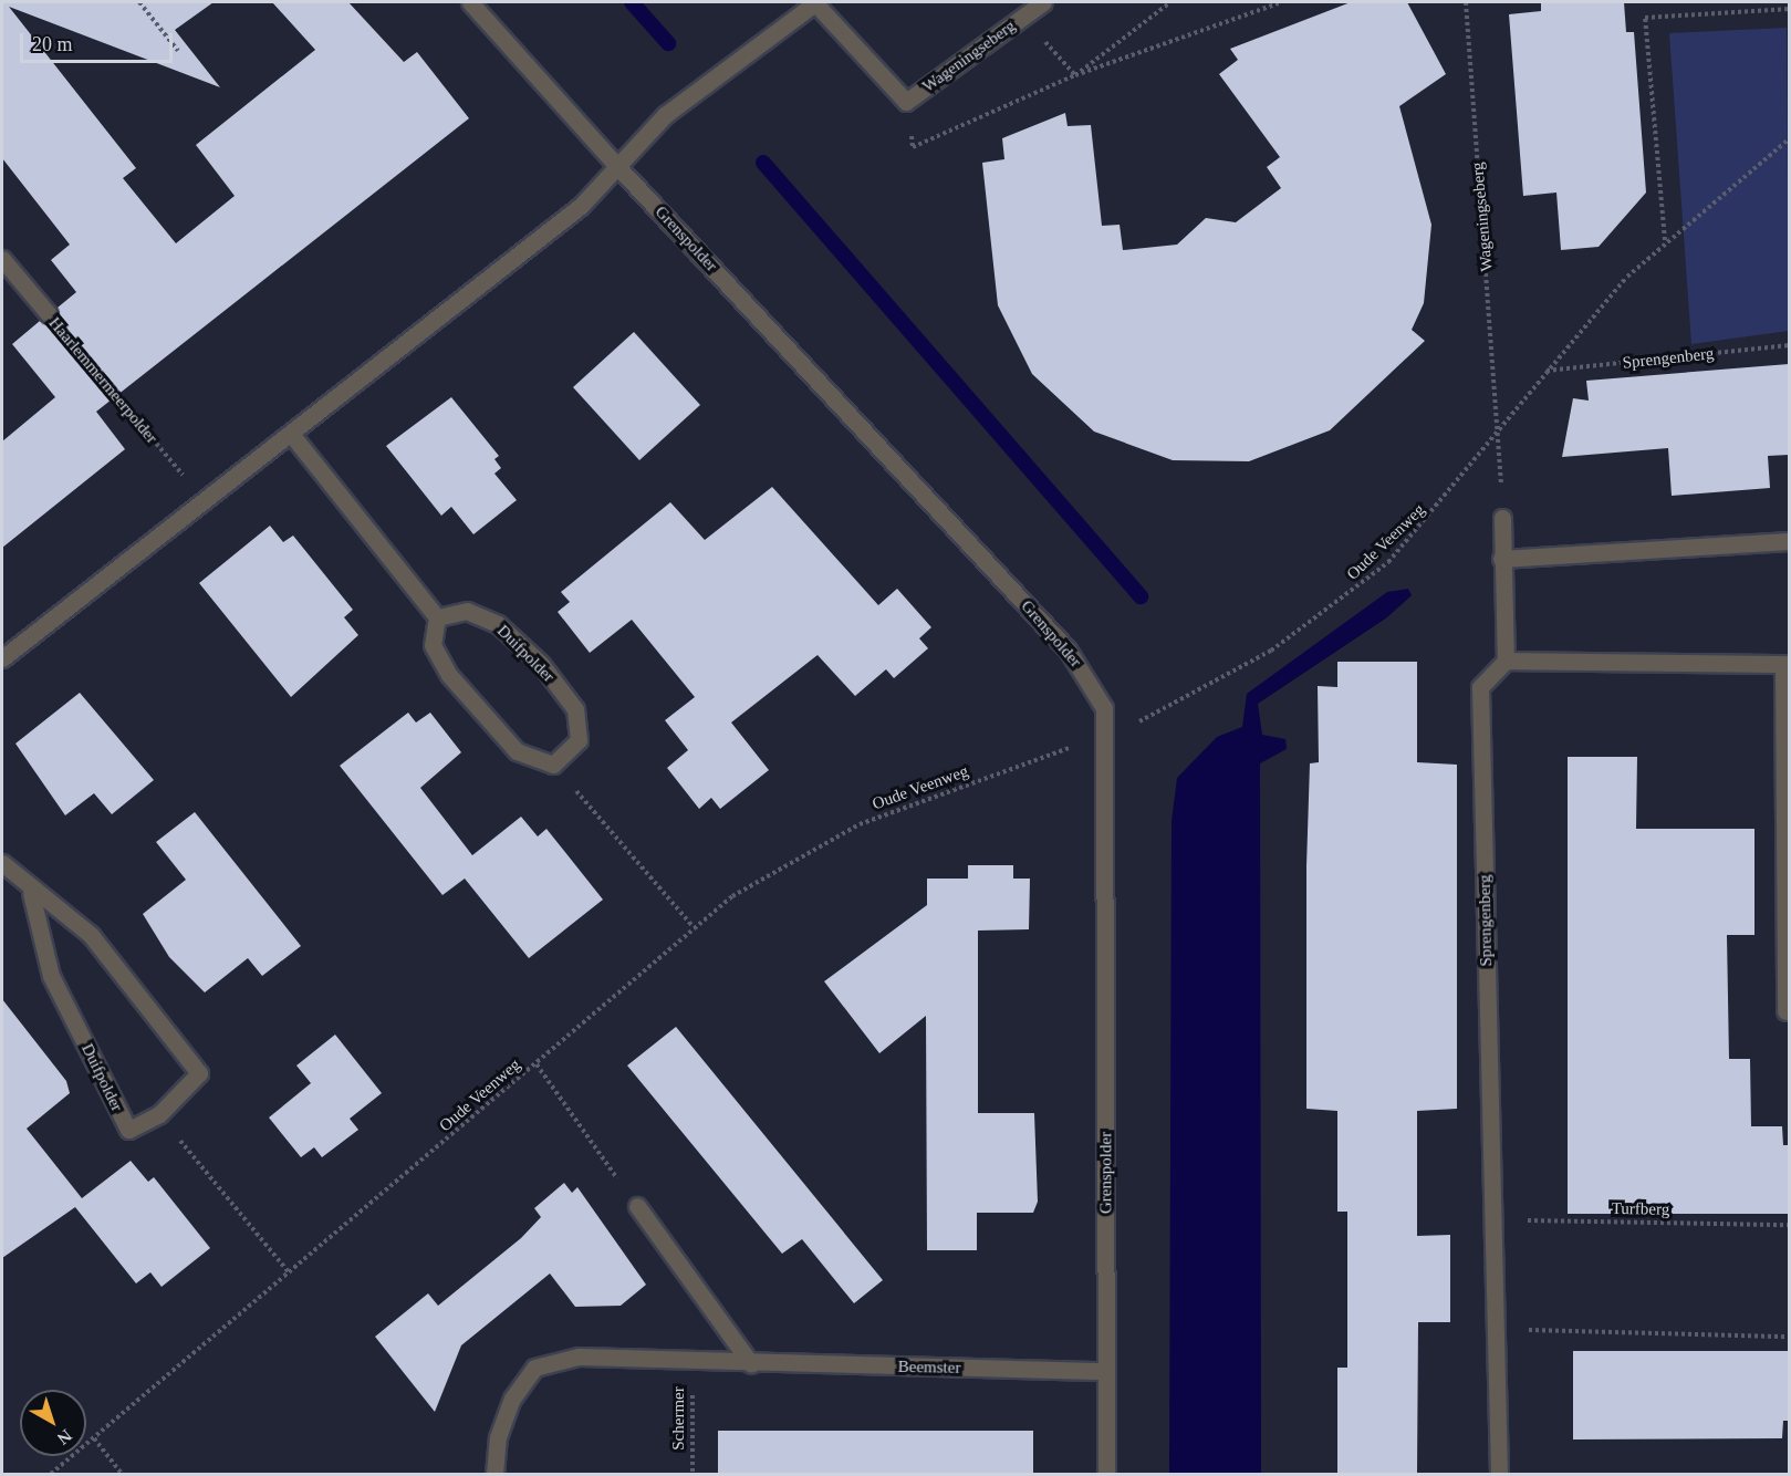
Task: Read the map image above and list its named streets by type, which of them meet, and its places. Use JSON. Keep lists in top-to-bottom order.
{
  "streets": {
    "street": [
      "Wageningseberg",
      "Grenspolder",
      "Sprengenberg",
      "Haarlemmermeerpolder",
      "Duifpolder",
      "Beemster"
    ],
    "path": ["Oude Veenweg", "Turfberg", "Schermer"]
  },
  "crossings": [
    ["Wageningseberg", "Grenspolder"],
    ["Wageningseberg", "Oude Veenweg"],
    ["Grenspolder", "Oude Veenweg"],
    ["Grenspolder", "Beemster"],
    ["Sprengenberg", "Oude Veenweg"],
    ["Sprengenberg", "Turfberg"],
    ["Beemster", "Schermer"]
  ],
  "scale_bar": "20 m",
  "north": "bottom right"
}
